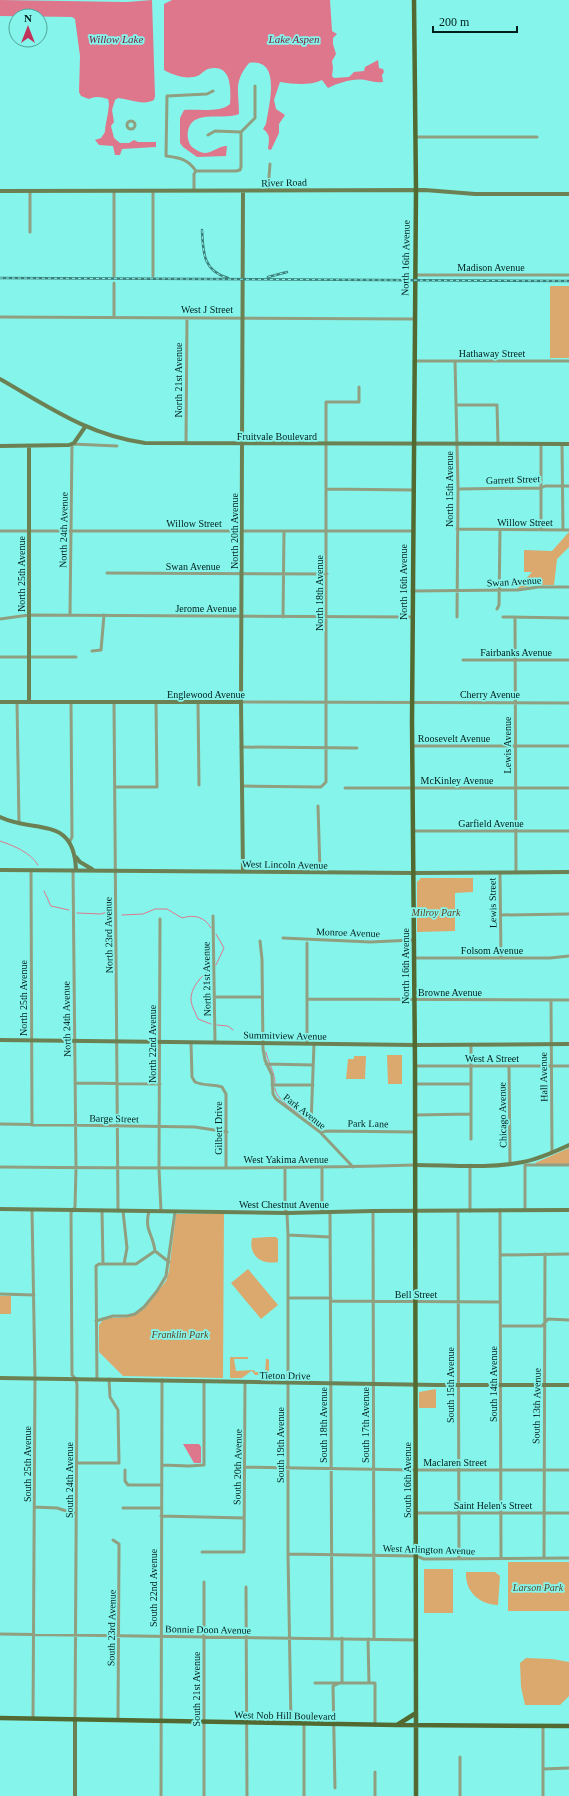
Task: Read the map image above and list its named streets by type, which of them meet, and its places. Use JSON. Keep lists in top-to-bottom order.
{
  "streets": {
    "main road": ["North 16th Avenue", "South 16th Avenue", "West Nob Hill Boulevard"],
    "street": [
      "River Road",
      "Madison Avenue",
      "West J Street",
      "Hathaway Street",
      "North 21st Avenue",
      "Fruitvale Boulevard",
      "Garrett Street",
      "North 15th Avenue",
      "Willow Street",
      "North 24th Avenue",
      "North 20th Avenue",
      "Swan Avenue",
      "North 25th Avenue",
      "North 18th Avenue",
      "Jerome Avenue",
      "Fairbanks Avenue",
      "Englewood Avenue",
      "Cherry Avenue",
      "Roosevelt Avenue",
      "Lewis Avenue",
      "McKinley Avenue",
      "Garfield Avenue",
      "West Lincoln Avenue",
      "Lewis Street",
      "Monroe Avenue",
      "North 23rd Avenue",
      "Folsom Avenue",
      "Browne Avenue",
      "Summitview Avenue",
      "North 22nd Avenue",
      "West A Street",
      "Hall Avenue",
      "Park Avenue",
      "Chicago Avenue",
      "Barge Street",
      "Park Lane",
      "Gilbert Drive",
      "West Yakima Avenue",
      "West Chestnut Avenue",
      "Bell Street",
      "Tieton Drive",
      "South 14th Avenue",
      "South 15th Avenue",
      "South 13th Avenue",
      "South 18th Avenue",
      "South 17th Avenue",
      "South 19th Avenue",
      "Maclaren Street",
      "South 25th Avenue",
      "South 20th Avenue",
      "South 24th Avenue",
      "Saint Helen's Street",
      "West Arlington Avenue",
      "South 22nd Avenue",
      "South 23rd Avenue",
      "Bonnie Doon Avenue",
      "South 21st Avenue"
    ]
  },
  "crossings": [
    ["River Road", "North 16th Avenue"],
    ["River Road", "North 20th Avenue"],
    ["North 16th Avenue", "Madison Avenue"],
    ["North 16th Avenue", "West J Street"],
    ["North 16th Avenue", "Hathaway Street"],
    ["North 16th Avenue", "Fruitvale Boulevard"],
    ["North 16th Avenue", "Willow Street"],
    ["North 16th Avenue", "Swan Avenue"],
    ["North 16th Avenue", "Jerome Avenue"],
    ["North 16th Avenue", "Englewood Avenue"],
    ["North 16th Avenue", "Cherry Avenue"],
    ["North 16th Avenue", "Roosevelt Avenue"],
    ["North 16th Avenue", "McKinley Avenue"],
    ["North 16th Avenue", "Garfield Avenue"],
    ["North 16th Avenue", "West Lincoln Avenue"],
    ["North 16th Avenue", "Monroe Avenue"],
    ["North 16th Avenue", "Folsom Avenue"],
    ["North 16th Avenue", "Browne Avenue"],
    ["North 16th Avenue", "Summitview Avenue"],
    ["North 16th Avenue", "West A Street"],
    ["North 16th Avenue", "Park Lane"],
    ["North 16th Avenue", "West Yakima Avenue"],
    ["North 16th Avenue", "South 16th Avenue"],
    ["West J Street", "North 21st Avenue"],
    ["West J Street", "North 20th Avenue"],
    ["Hathaway Street", "North 15th Avenue"],
    ["North 21st Avenue", "Fruitvale Boulevard"],
    ["North 21st Avenue", "Summitview Avenue"],
    ["Fruitvale Boulevard", "North 15th Avenue"],
    ["Fruitvale Boulevard", "North 20th Avenue"],
    ["Fruitvale Boulevard", "North 18th Avenue"],
    ["Garrett Street", "North 15th Avenue"],
    ["North 15th Avenue", "Willow Street"],
    ["North 15th Avenue", "Swan Avenue"],
    ["Willow Street", "North 24th Avenue"],
    ["Willow Street", "North 20th Avenue"],
    ["Willow Street", "North 25th Avenue"],
    ["Willow Street", "North 18th Avenue"],
    ["North 24th Avenue", "Jerome Avenue"],
    ["North 24th Avenue", "West Lincoln Avenue"],
    ["North 24th Avenue", "Summitview Avenue"],
    ["North 24th Avenue", "Barge Street"],
    ["North 24th Avenue", "West Yakima Avenue"],
    ["North 24th Avenue", "South 24th Avenue"],
    ["North 20th Avenue", "Swan Avenue"],
    ["North 20th Avenue", "North 18th Avenue"],
    ["North 20th Avenue", "Jerome Avenue"],
    ["North 20th Avenue", "Englewood Avenue"],
    ["North 20th Avenue", "West Lincoln Avenue"],
    ["Swan Avenue", "North 18th Avenue"],
    ["North 25th Avenue", "Jerome Avenue"],
    ["North 25th Avenue", "Englewood Avenue"],
    ["North 25th Avenue", "West Lincoln Avenue"],
    ["North 25th Avenue", "Summitview Avenue"],
    ["North 25th Avenue", "Barge Street"],
    ["North 18th Avenue", "Jerome Avenue"],
    ["North 18th Avenue", "Englewood Avenue"],
    ["Fairbanks Avenue", "Lewis Avenue"],
    ["Englewood Avenue", "Cherry Avenue"],
    ["Englewood Avenue", "North 23rd Avenue"],
    ["Cherry Avenue", "Lewis Avenue"],
    ["Roosevelt Avenue", "Lewis Avenue"],
    ["Lewis Avenue", "McKinley Avenue"],
    ["Lewis Avenue", "Garfield Avenue"],
    ["Lewis Avenue", "West Lincoln Avenue"],
    ["West Lincoln Avenue", "Lewis Street"],
    ["West Lincoln Avenue", "North 23rd Avenue"],
    ["Lewis Street", "Folsom Avenue"],
    ["North 23rd Avenue", "Summitview Avenue"],
    ["North 23rd Avenue", "Barge Street"],
    ["North 23rd Avenue", "West Yakima Avenue"],
    ["Browne Avenue", "Hall Avenue"],
    ["Summitview Avenue", "North 22nd Avenue"],
    ["Summitview Avenue", "Hall Avenue"],
    ["Summitview Avenue", "Park Avenue"],
    ["Summitview Avenue", "Gilbert Drive"],
    ["North 22nd Avenue", "Barge Street"],
    ["North 22nd Avenue", "West Yakima Avenue"],
    ["West A Street", "Hall Avenue"],
    ["West A Street", "Chicago Avenue"],
    ["Hall Avenue", "West Yakima Avenue"],
    ["Park Avenue", "Park Lane"],
    ["Park Avenue", "West Yakima Avenue"],
    ["Chicago Avenue", "West Yakima Avenue"],
    ["Barge Street", "Gilbert Drive"],
    ["Gilbert Drive", "West Yakima Avenue"],
    ["West Yakima Avenue", "South 19th Avenue"],
    ["West Yakima Avenue", "South 24th Avenue"],
    ["West Yakima Avenue", "South 16th Avenue"],
    ["West Chestnut Avenue", "South 14th Avenue"],
    ["West Chestnut Avenue", "South 15th Avenue"],
    ["West Chestnut Avenue", "South 18th Avenue"],
    ["West Chestnut Avenue", "South 17th Avenue"],
    ["West Chestnut Avenue", "South 19th Avenue"],
    ["West Chestnut Avenue", "South 25th Avenue"],
    ["West Chestnut Avenue", "South 24th Avenue"],
    ["West Chestnut Avenue", "South 16th Avenue"],
    ["Bell Street", "South 14th Avenue"],
    ["Bell Street", "South 15th Avenue"],
    ["Bell Street", "South 18th Avenue"],
    ["Bell Street", "South 17th Avenue"],
    ["Bell Street", "South 19th Avenue"],
    ["Bell Street", "South 16th Avenue"],
    ["Tieton Drive", "South 14th Avenue"],
    ["Tieton Drive", "South 15th Avenue"],
    ["Tieton Drive", "South 13th Avenue"],
    ["Tieton Drive", "South 18th Avenue"],
    ["Tieton Drive", "South 17th Avenue"],
    ["Tieton Drive", "South 19th Avenue"],
    ["Tieton Drive", "South 25th Avenue"],
    ["Tieton Drive", "South 20th Avenue"],
    ["Tieton Drive", "South 24th Avenue"],
    ["Tieton Drive", "South 16th Avenue"],
    ["Tieton Drive", "South 22nd Avenue"],
    ["South 14th Avenue", "Maclaren Street"],
    ["South 14th Avenue", "Saint Helen's Street"],
    ["South 14th Avenue", "West Arlington Avenue"],
    ["South 15th Avenue", "Maclaren Street"],
    ["South 15th Avenue", "Saint Helen's Street"],
    ["South 15th Avenue", "West Arlington Avenue"],
    ["South 13th Avenue", "Maclaren Street"],
    ["South 13th Avenue", "Saint Helen's Street"],
    ["South 13th Avenue", "West Arlington Avenue"],
    ["South 18th Avenue", "Maclaren Street"],
    ["South 18th Avenue", "West Arlington Avenue"],
    ["South 18th Avenue", "Bonnie Doon Avenue"],
    ["South 17th Avenue", "Maclaren Street"],
    ["South 17th Avenue", "West Arlington Avenue"],
    ["South 17th Avenue", "Bonnie Doon Avenue"],
    ["South 19th Avenue", "Maclaren Street"],
    ["South 19th Avenue", "West Arlington Avenue"],
    ["South 19th Avenue", "Bonnie Doon Avenue"],
    ["South 19th Avenue", "West Nob Hill Boulevard"],
    ["Maclaren Street", "South 20th Avenue"],
    ["Maclaren Street", "South 16th Avenue"],
    ["South 25th Avenue", "Bonnie Doon Avenue"],
    ["South 25th Avenue", "West Nob Hill Boulevard"],
    ["South 24th Avenue", "Bonnie Doon Avenue"],
    ["South 24th Avenue", "West Nob Hill Boulevard"],
    ["South 16th Avenue", "Saint Helen's Street"],
    ["South 16th Avenue", "West Arlington Avenue"],
    ["South 16th Avenue", "Bonnie Doon Avenue"],
    ["South 16th Avenue", "West Nob Hill Boulevard"],
    ["South 22nd Avenue", "Bonnie Doon Avenue"],
    ["South 22nd Avenue", "West Nob Hill Boulevard"],
    ["South 23rd Avenue", "Bonnie Doon Avenue"],
    ["South 23rd Avenue", "West Nob Hill Boulevard"],
    ["Bonnie Doon Avenue", "South 21st Avenue"],
    ["South 21st Avenue", "West Nob Hill Boulevard"]
  ],
  "water": ["Willow Lake", "Lake Aspen"],
  "parks": ["Milroy Park", "Franklin Park", "Larson Park"],
  "scale_bar": "200 m",
  "north": "top"
}
